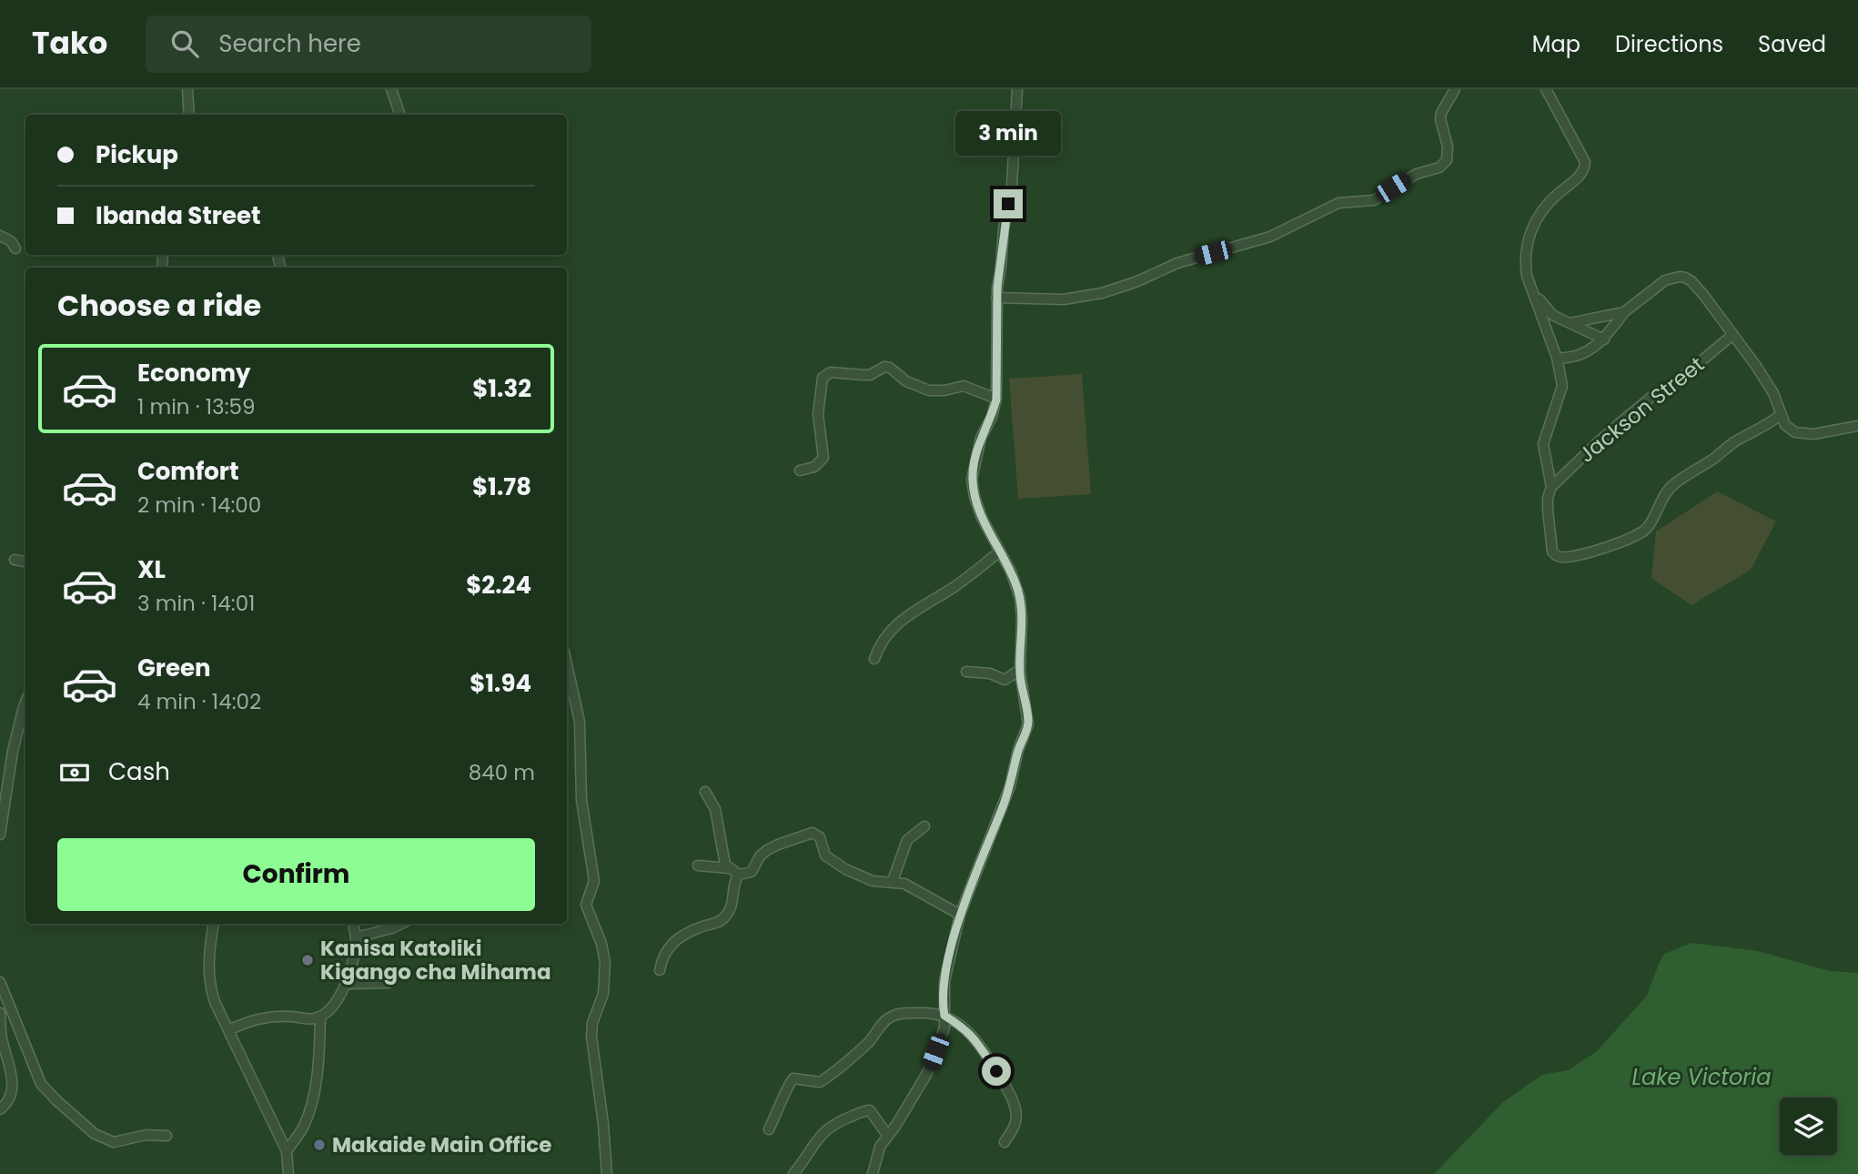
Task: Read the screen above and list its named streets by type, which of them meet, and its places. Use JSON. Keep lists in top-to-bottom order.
{
  "streets": {
    "street": ["Jackson Street"]
  },
  "water": ["Lake Victoria"],
  "places": ["Kanisa Katoliki Kigango cha Mihama", "Makaide Main Office"],
  "page": {
    "header": "Tako",
    "search": "Search here",
    "nav": ["Map", "Directions", "Saved"],
    "bubble": "3 min",
    "banner": ["Pickup", "Ibanda Street"],
    "heading": "Choose a ride",
    "list": [
      {
        "name": "Economy",
        "note": "1 min · 13:59",
        "value": "$1.32"
      },
      {
        "name": "Comfort",
        "note": "2 min · 14:00",
        "value": "$1.78"
      },
      {
        "name": "XL",
        "note": "3 min · 14:01",
        "value": "$2.24"
      },
      {
        "name": "Green",
        "note": "4 min · 14:02",
        "value": "$1.94"
      }
    ],
    "pay": ["Cash", "840 m"],
    "buttons": "Confirm"
  }
}
